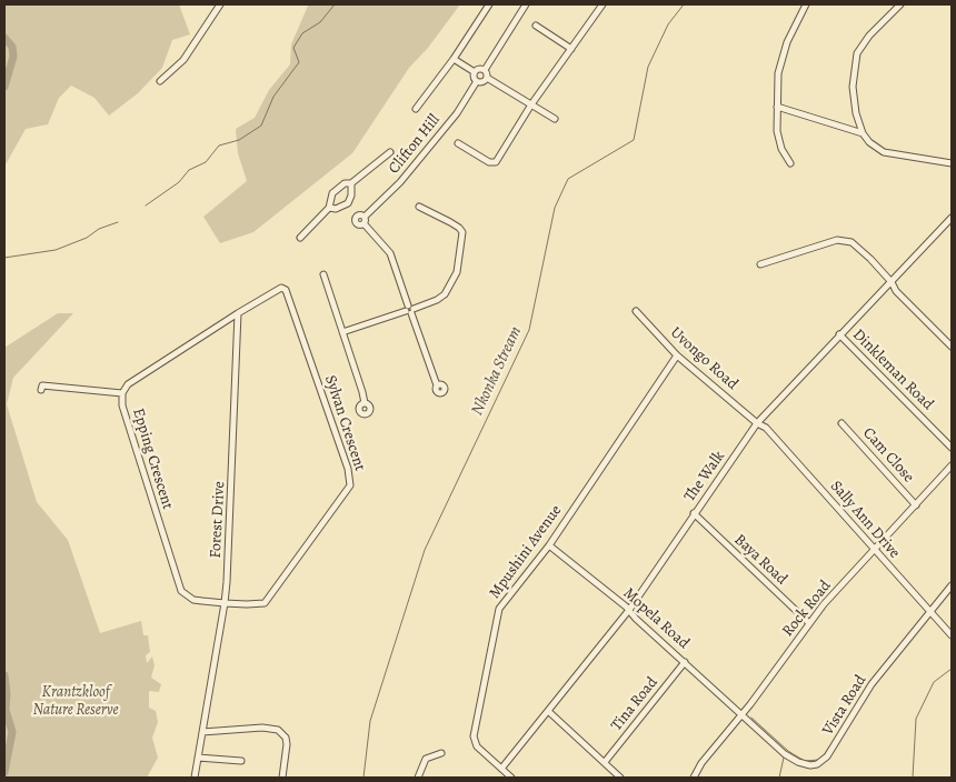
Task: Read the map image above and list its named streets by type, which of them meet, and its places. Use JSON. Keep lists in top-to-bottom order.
{
  "streets": {
    "street": [
      "Clifton Hill",
      "Uvongo Road",
      "Dinkleman Road",
      "Sylvan Crescent",
      "Cam Close",
      "Epping Crescent",
      "The Walk",
      "Forest Drive",
      "Sally Ann Drive",
      "Mpushini Avenue",
      "Baya Road",
      "Rock Road",
      "Mopela Road",
      "Tina Road",
      "Vista Road"
    ]
  },
  "crossings": [
    ["Uvongo Road", "The Walk"],
    ["Uvongo Road", "Sally Ann Drive"],
    ["Uvongo Road", "Mpushini Avenue"],
    ["Dinkleman Road", "The Walk"],
    ["Sylvan Crescent", "Epping Crescent"],
    ["Sylvan Crescent", "Forest Drive"],
    ["Cam Close", "Rock Road"],
    ["Epping Crescent", "Forest Drive"],
    ["The Walk", "Sally Ann Drive"],
    ["The Walk", "Mpushini Avenue"],
    ["The Walk", "Baya Road"],
    ["The Walk", "Mopela Road"],
    ["Sally Ann Drive", "Rock Road"],
    ["Sally Ann Drive", "Vista Road"],
    ["Mpushini Avenue", "Mopela Road"],
    ["Baya Road", "Rock Road"],
    ["Rock Road", "Mopela Road"],
    ["Rock Road", "Vista Road"],
    ["Mopela Road", "Tina Road"],
    ["Mopela Road", "Vista Road"]
  ],
  "water": ["Nkonka Stream"],
  "parks": ["Krantzkloof Nature Reserve"]
}
